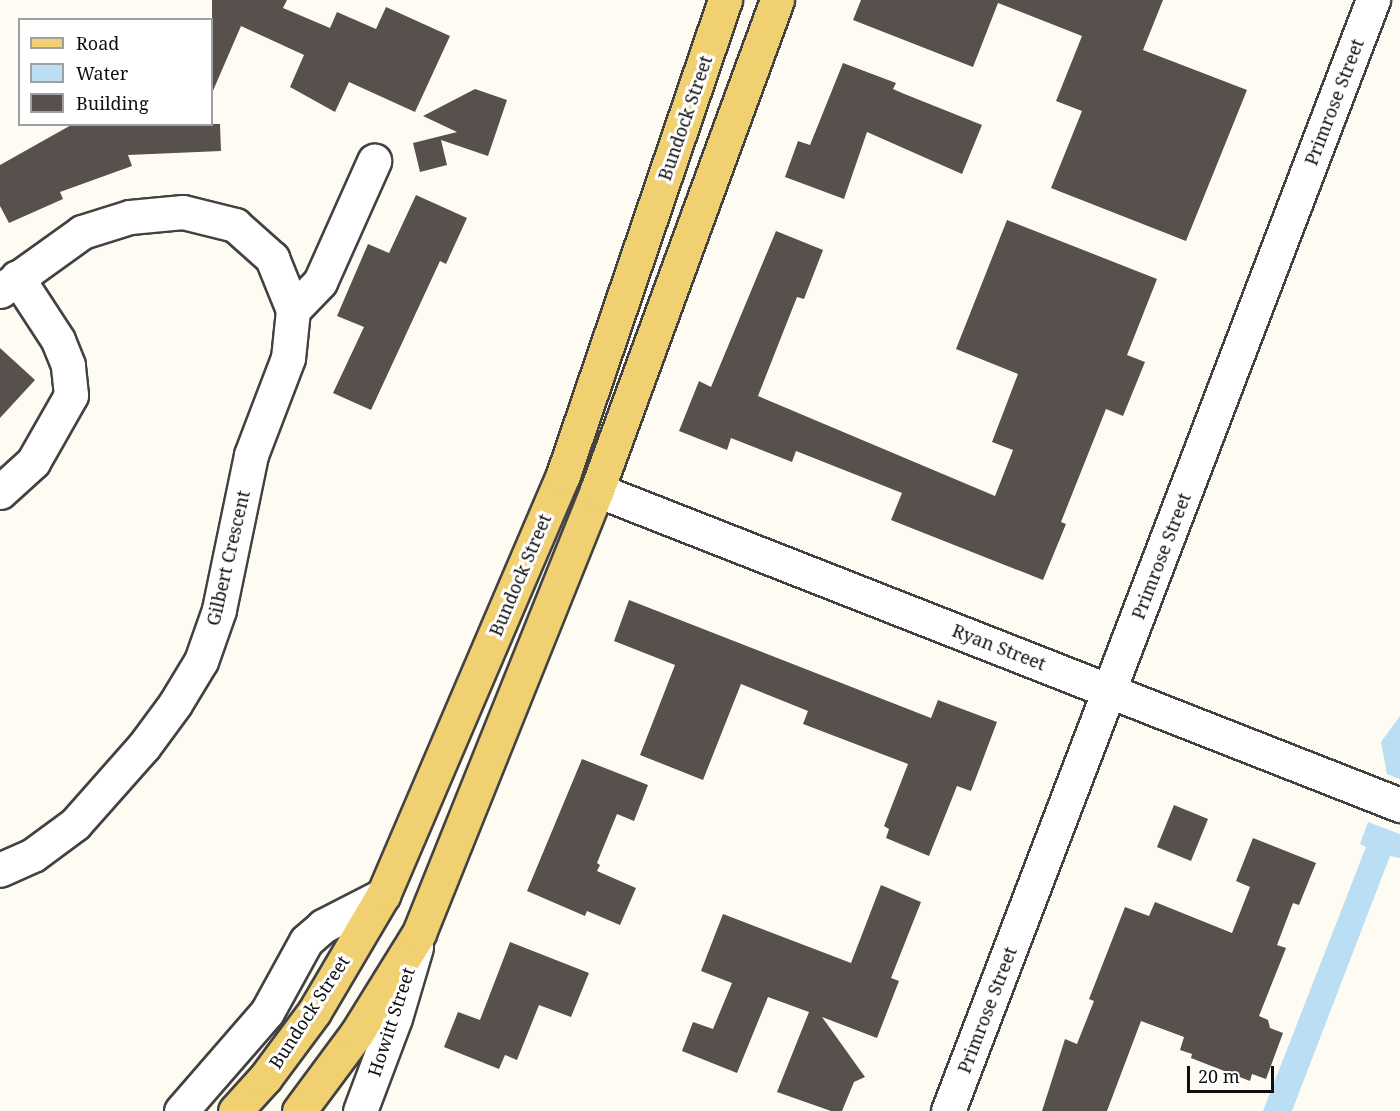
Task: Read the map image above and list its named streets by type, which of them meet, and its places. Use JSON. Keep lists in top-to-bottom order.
{
  "streets": {
    "main road": ["Bundock Street"],
    "street": [
      "Primrose Street",
      "Gilbert Crescent",
      "Ryan Street",
      "Howitt Street"
    ]
  },
  "crossings": [
    ["Primrose Street", "Ryan Street"]
  ],
  "legend": ["Road", "Water", "Building"],
  "scale_bar": "20 m"
}
